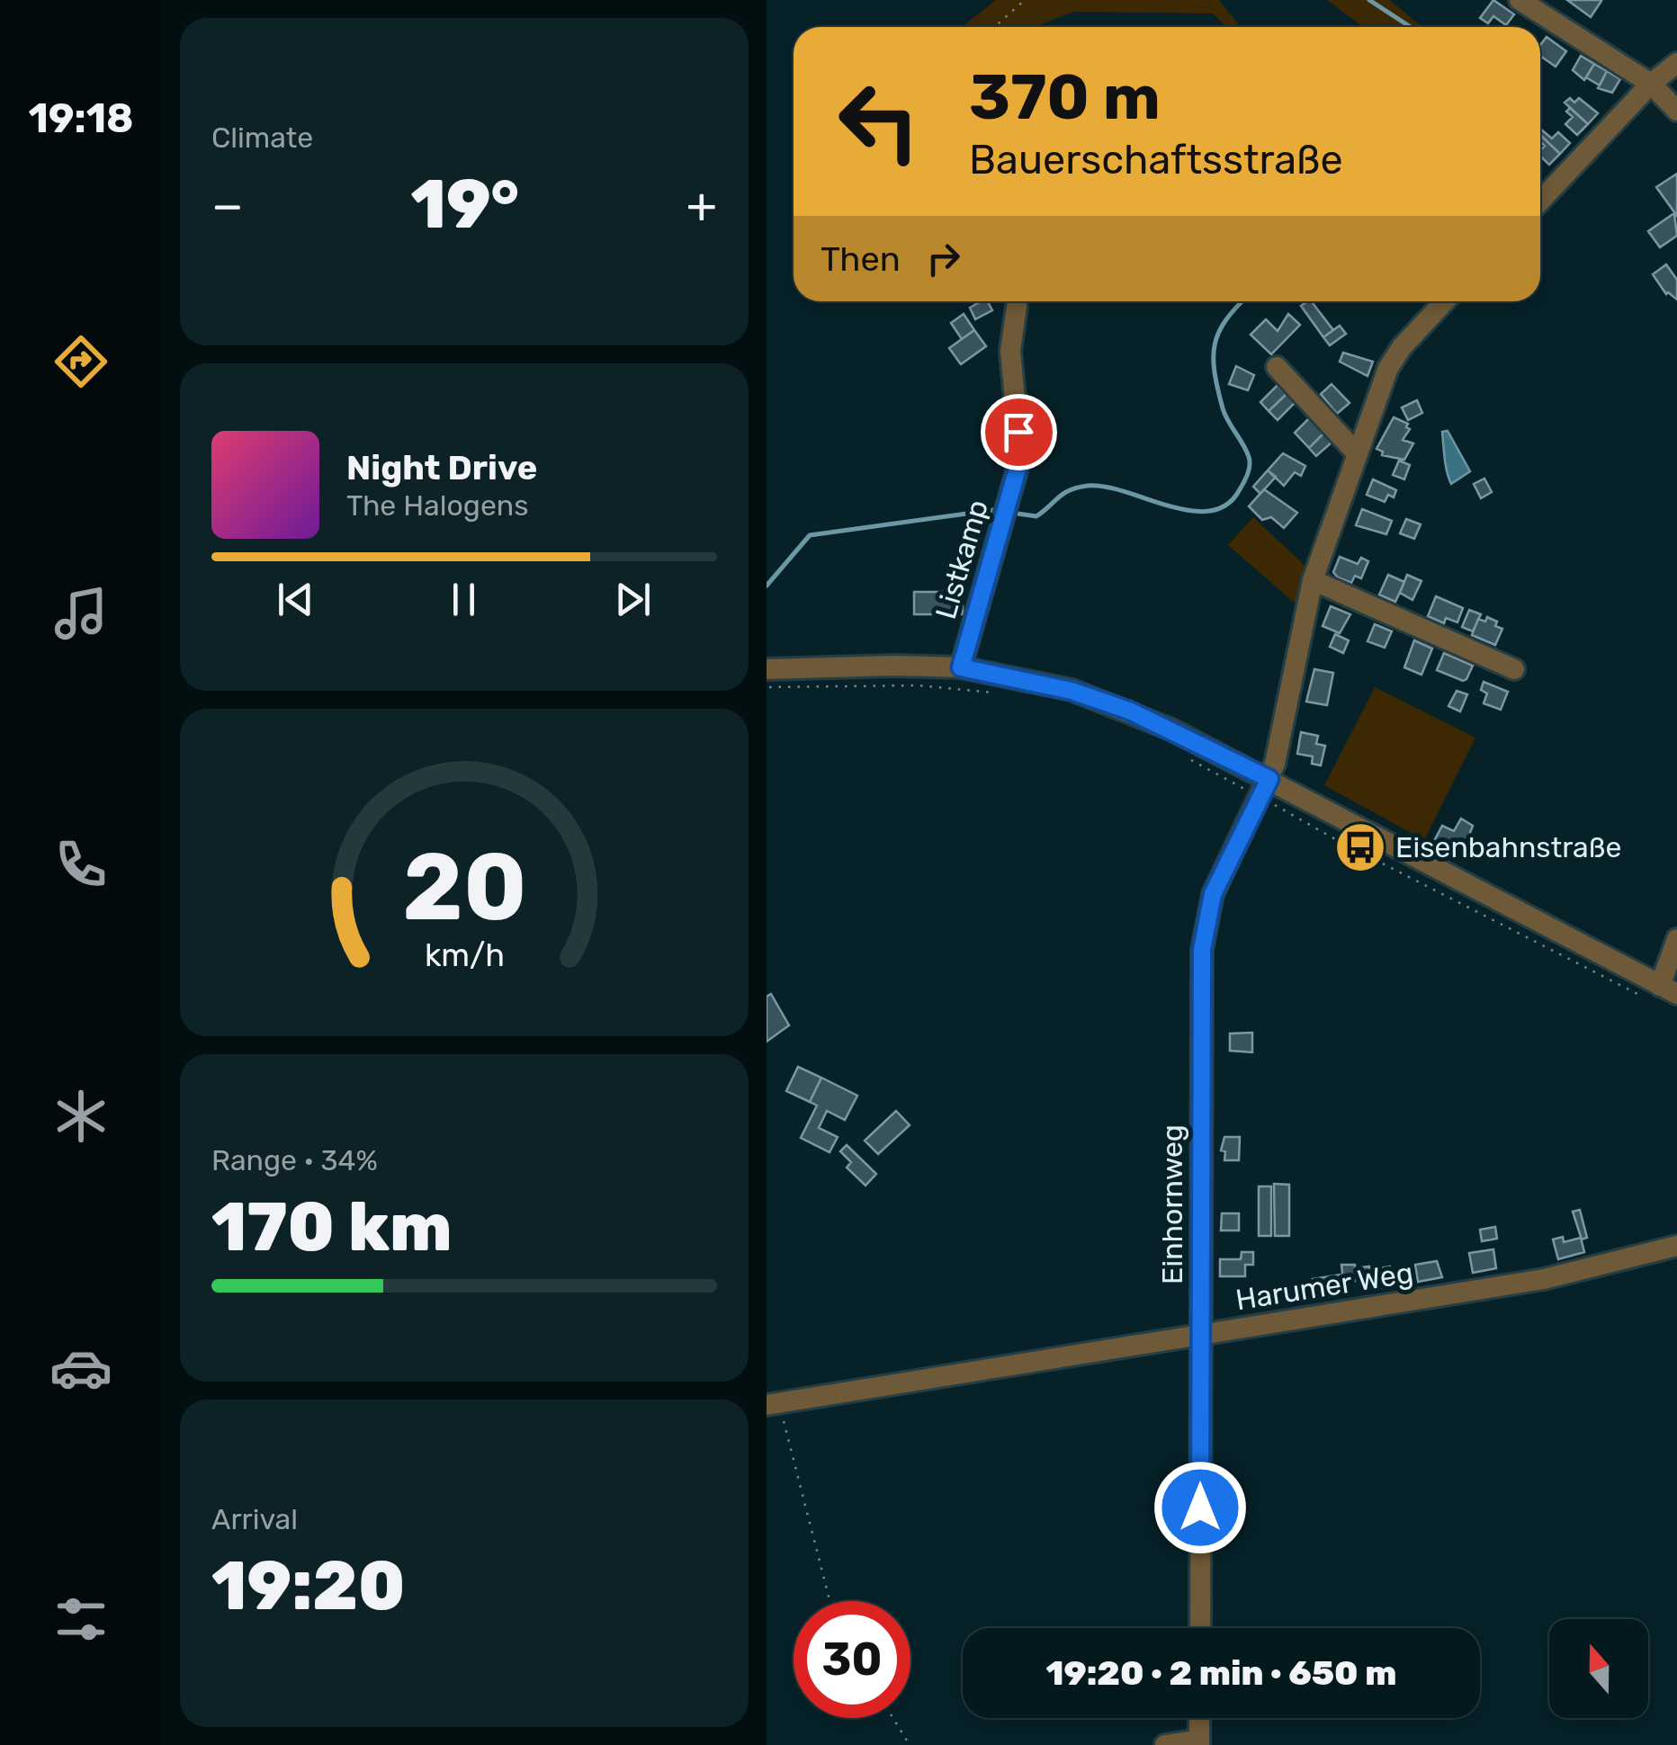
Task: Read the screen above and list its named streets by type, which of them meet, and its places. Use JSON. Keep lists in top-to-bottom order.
{
  "streets": {
    "street": ["Listkamp", "Einhornweg", "Harumer Weg"]
  },
  "crossings": [
    ["Einhornweg", "Harumer Weg"]
  ],
  "places": {
    "bus stop": ["Eisenbahnstraße"]
  },
  "north": "top",
  "page": {
    "tabs": "19:18",
    "tile": [
      "Climate",
      ["Range · 34%", "170 km"],
      ["Arrival", "19:20"]
    ],
    "turn": ["370 m", "Bauerschaftsstraße"],
    "heat": ["−", "19°", "+"],
    "then": "Then",
    "song": ["Night Drive", "The Halogens"],
    "limit": "30",
    "trip": "19:20 · 2 min · 650 m",
    "gauge": ["20", "km/h"]
  }
}
